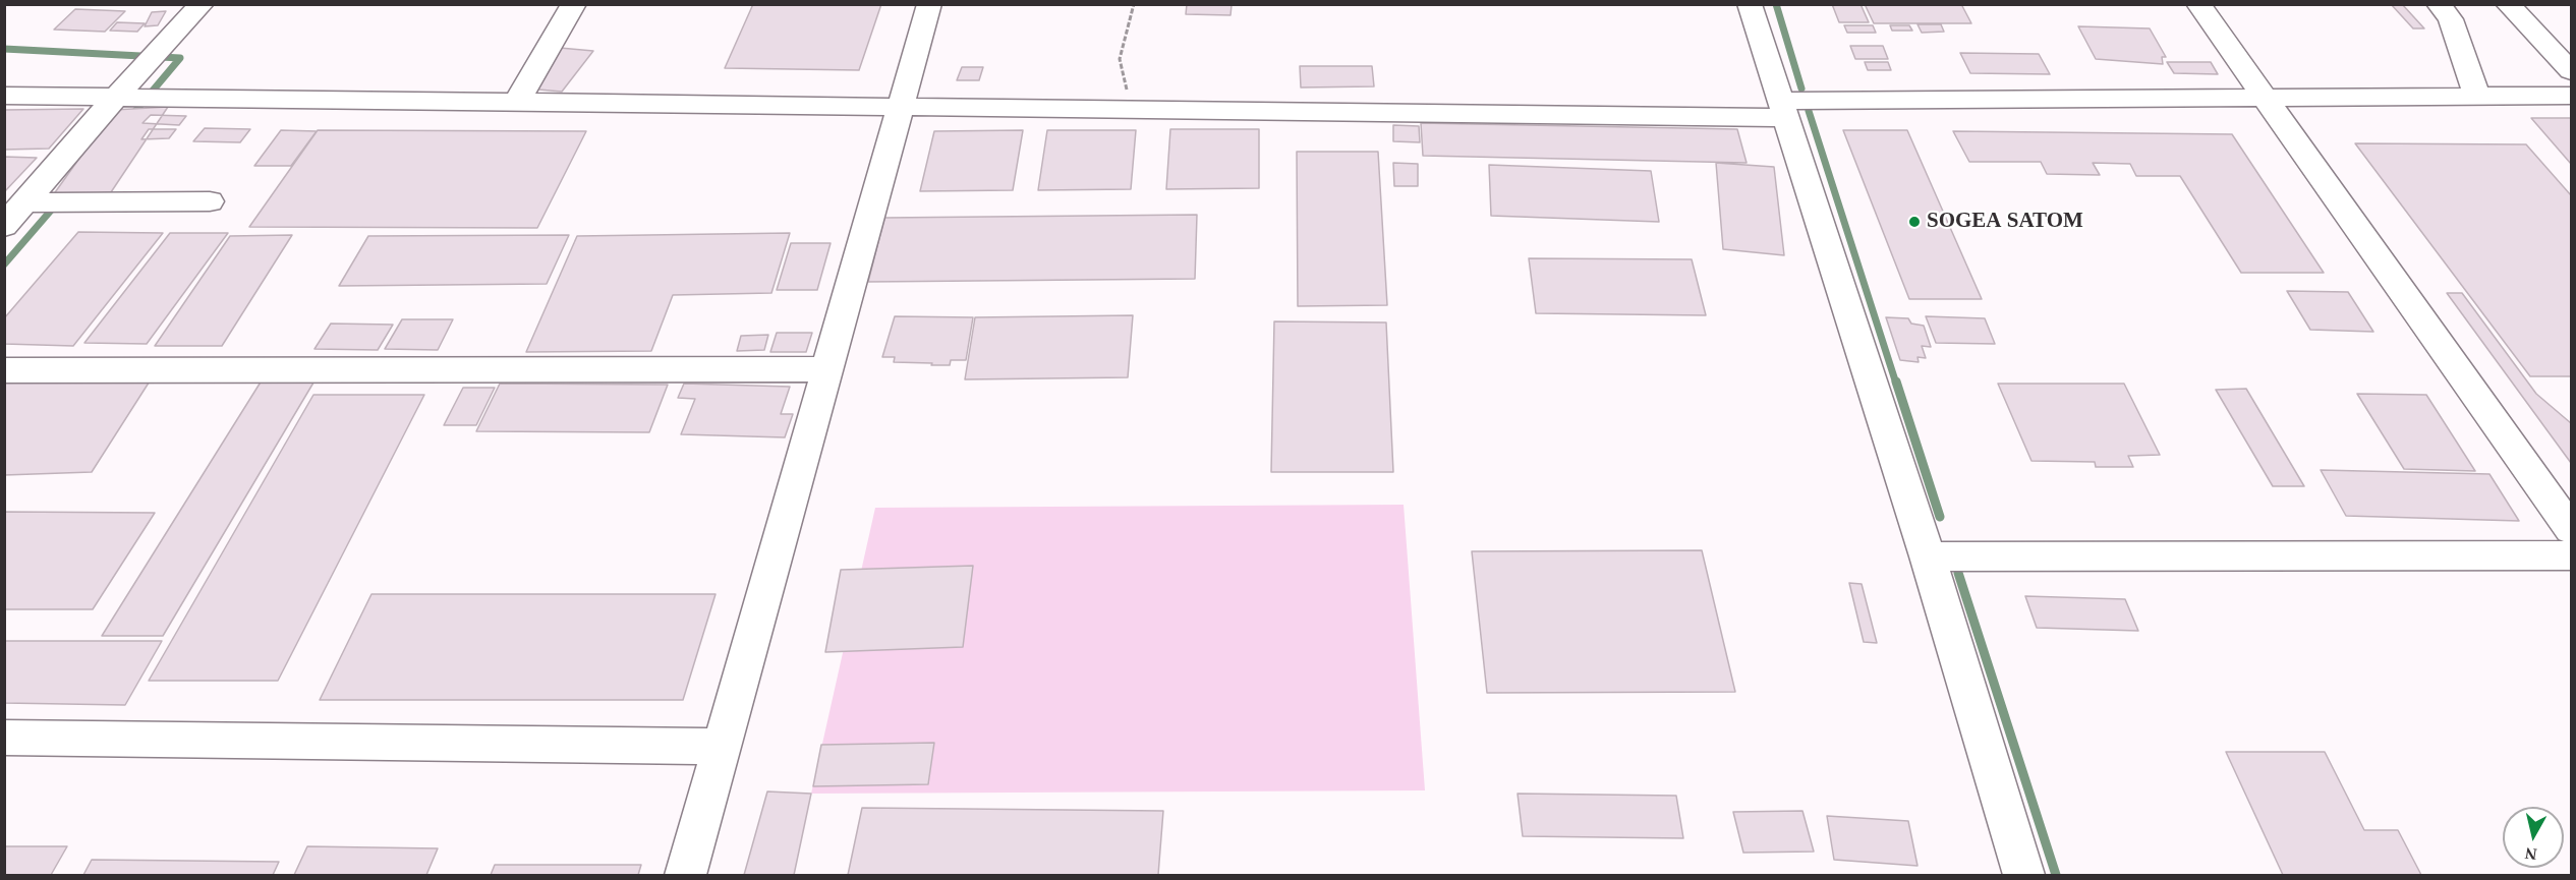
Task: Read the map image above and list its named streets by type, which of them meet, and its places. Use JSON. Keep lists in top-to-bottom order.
{
  "places": ["SOGEA SATOM"],
  "north": "bottom"
}
